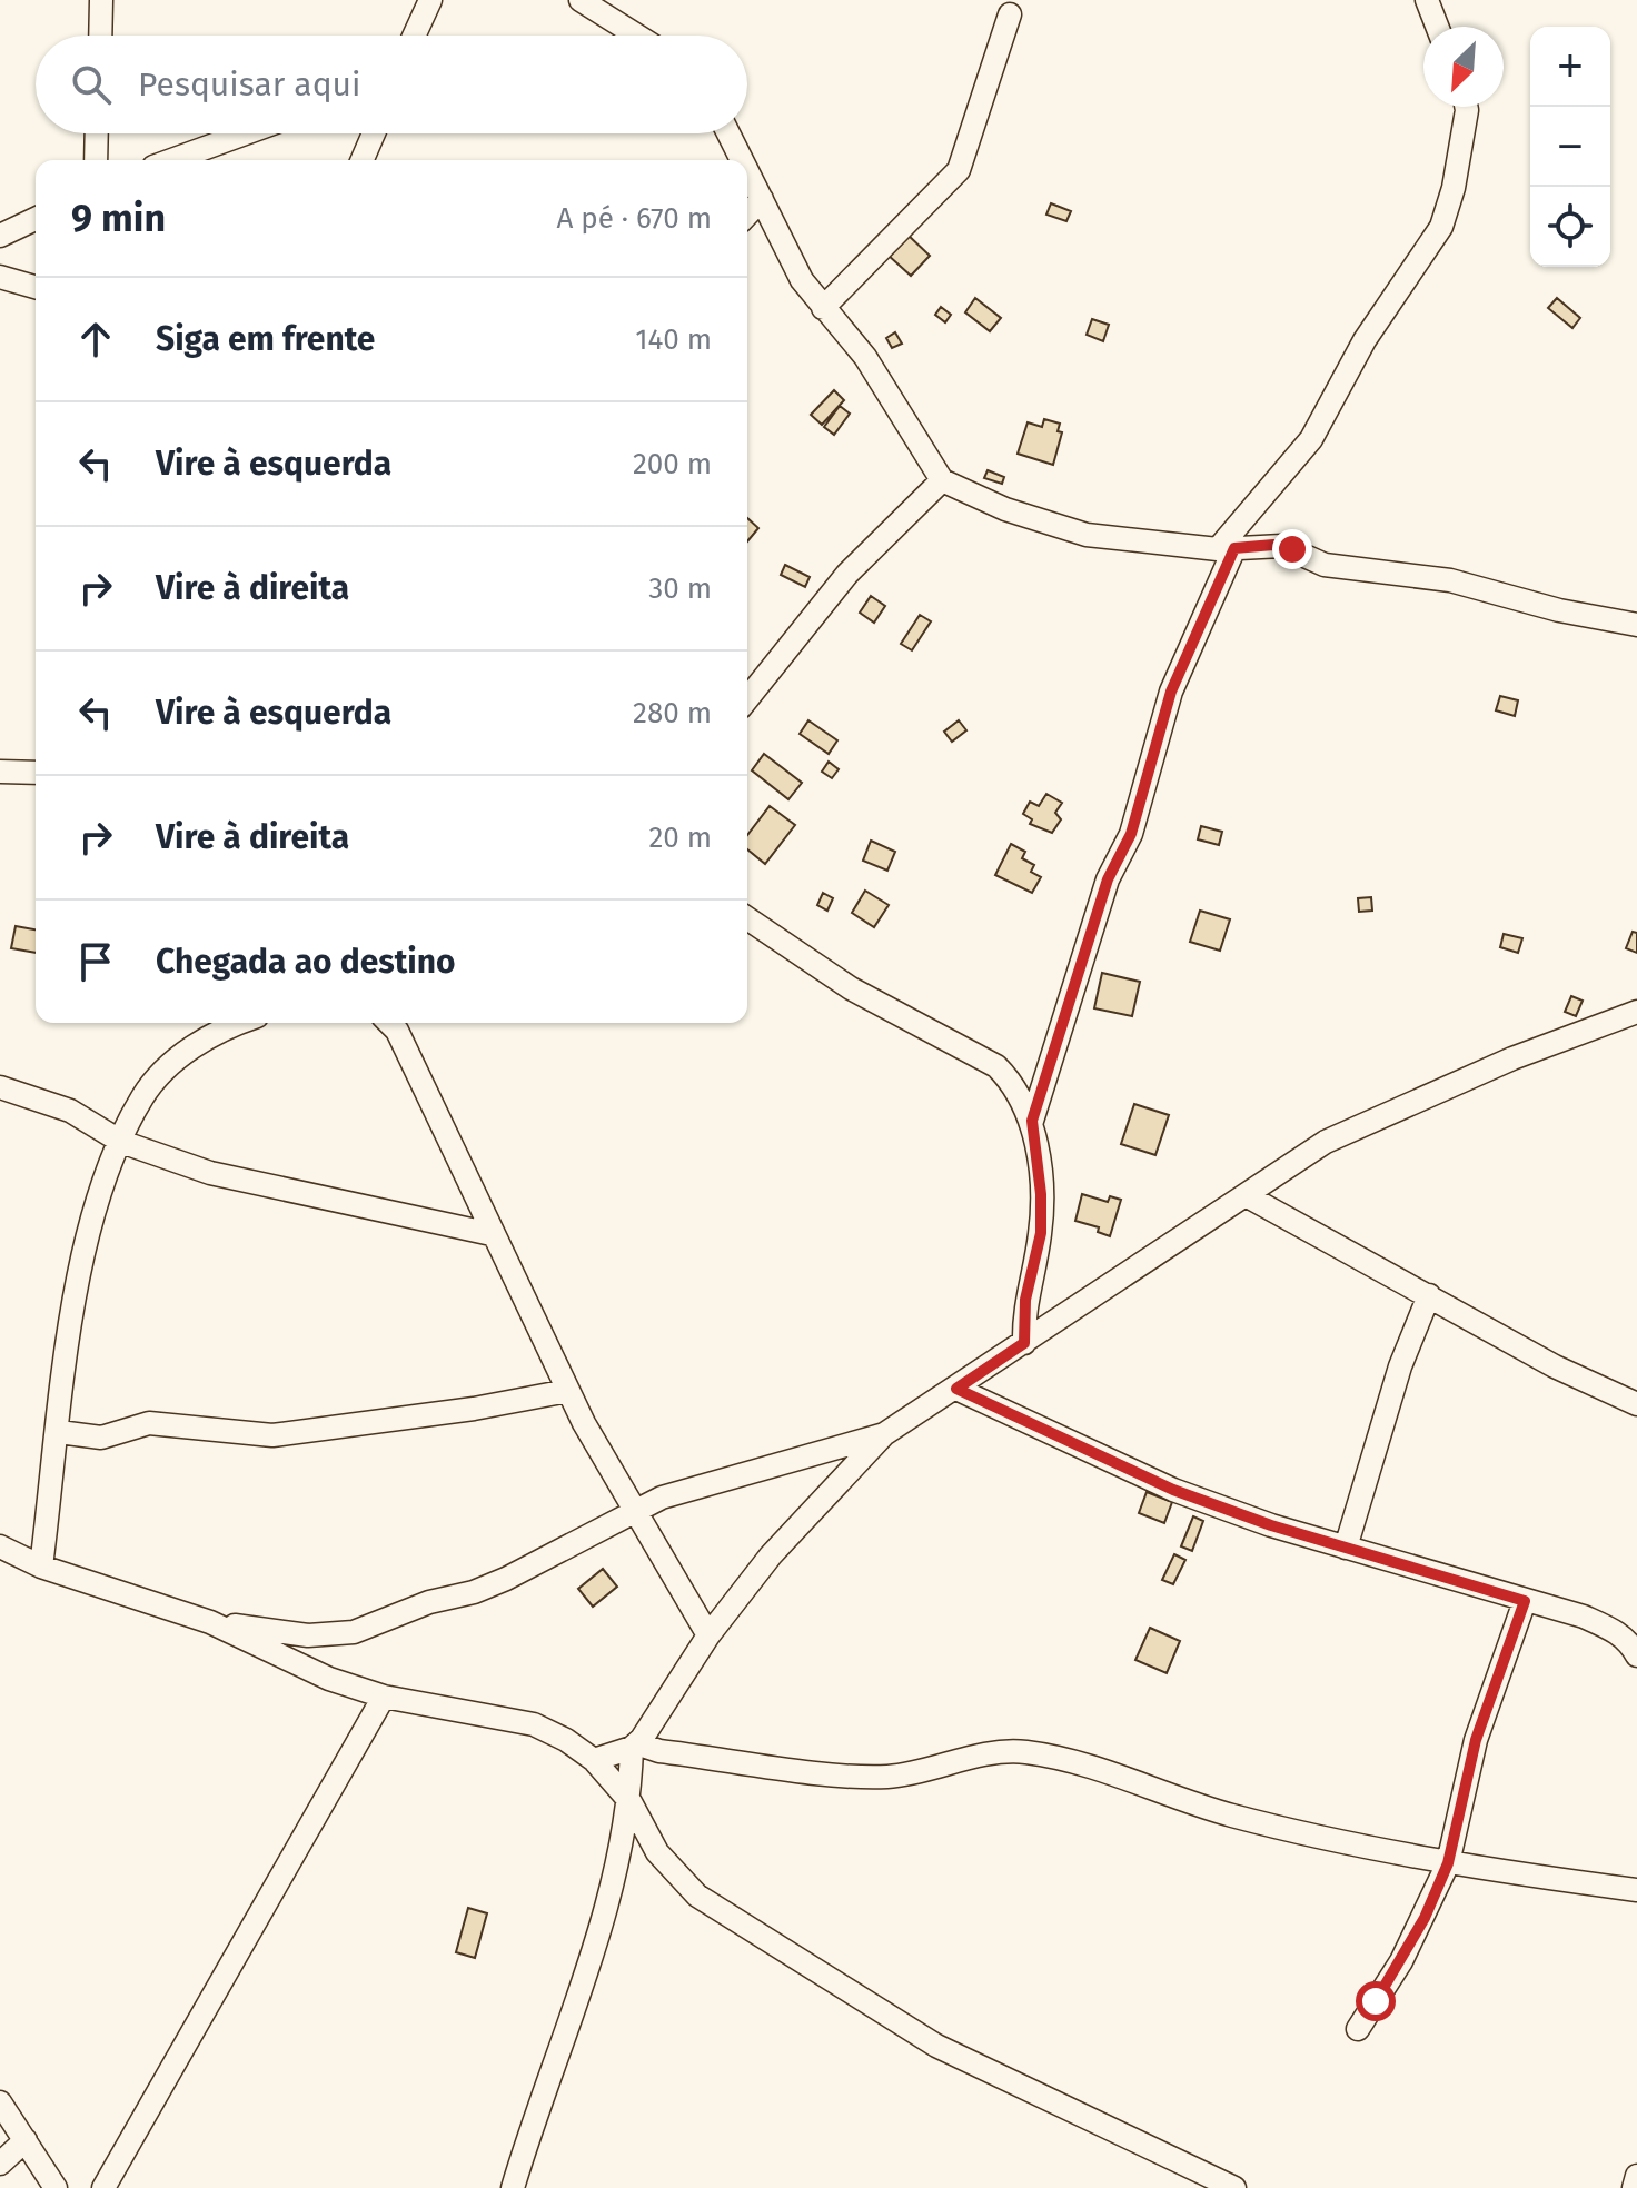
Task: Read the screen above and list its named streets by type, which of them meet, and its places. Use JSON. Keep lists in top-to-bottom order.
{
  "north": "bottom left",
  "page": {
    "map_buttons": ["+", "−"],
    "search": "Pesquisar aqui",
    "heading": ["9 min", "A pé · 670 m"],
    "list": [
      ["Siga em frente", "140 m"],
      ["Vire à esquerda", "200 m"],
      ["Vire à direita", "30 m"],
      ["Vire à esquerda", "280 m"],
      ["Vire à direita", "20 m"],
      "Chegada ao destino"
    ]
  }
}
